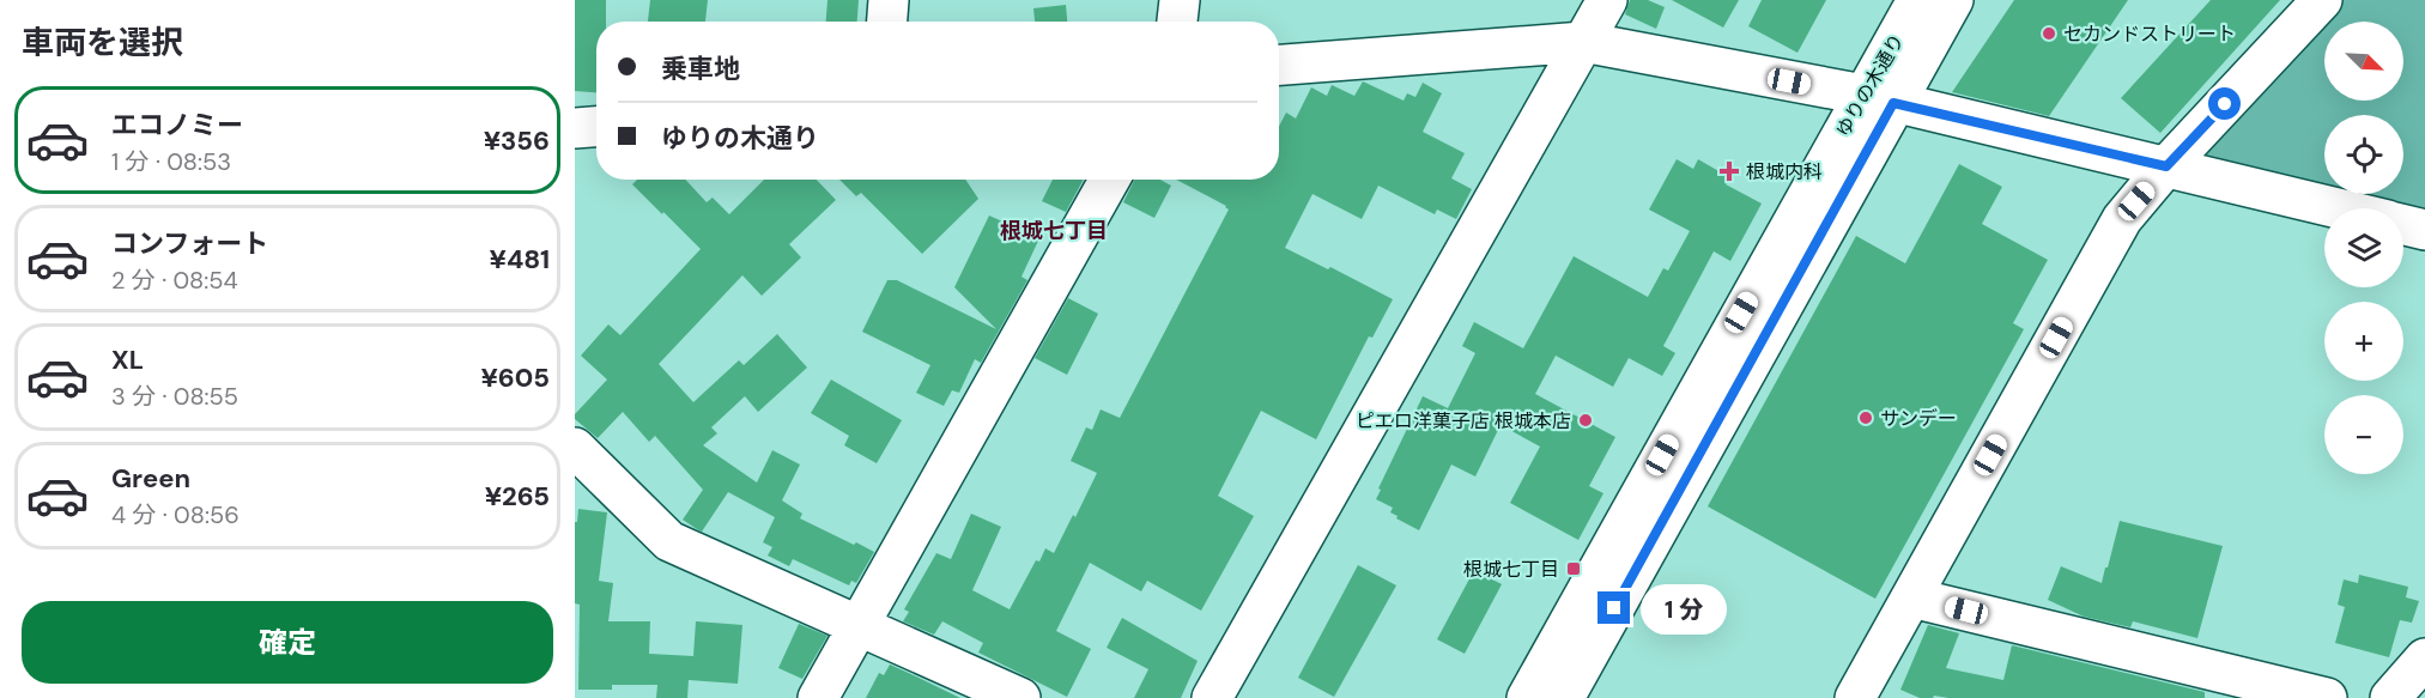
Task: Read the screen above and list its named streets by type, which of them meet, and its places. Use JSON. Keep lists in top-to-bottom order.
{
  "streets": {
    "street": ["ゆりの木通り"]
  },
  "districts": ["根城七丁目"],
  "places": {
    "other": ["セカンドストリート", "サンデー", "ピエロ洋菓子店 根城本店"],
    "health": ["根城内科"],
    "transit": ["根城七丁目"]
  },
  "north": "bottom right",
  "page": {
    "heading": "車両を選択",
    "map_buttons": ["+", "−"],
    "banner": ["乗車地", "ゆりの木通り"],
    "list": [
      {
        "name": "エコノミー",
        "note": "1 分 · 08:53",
        "value": "¥356"
      },
      {
        "name": "コンフォート",
        "note": "2 分 · 08:54",
        "value": "¥481"
      },
      {
        "name": "XL",
        "note": "3 分 · 08:55",
        "value": "¥605"
      },
      {
        "name": "Green",
        "note": "4 分 · 08:56",
        "value": "¥265"
      }
    ],
    "bubble": "1 分",
    "buttons": "確定"
  }
}
